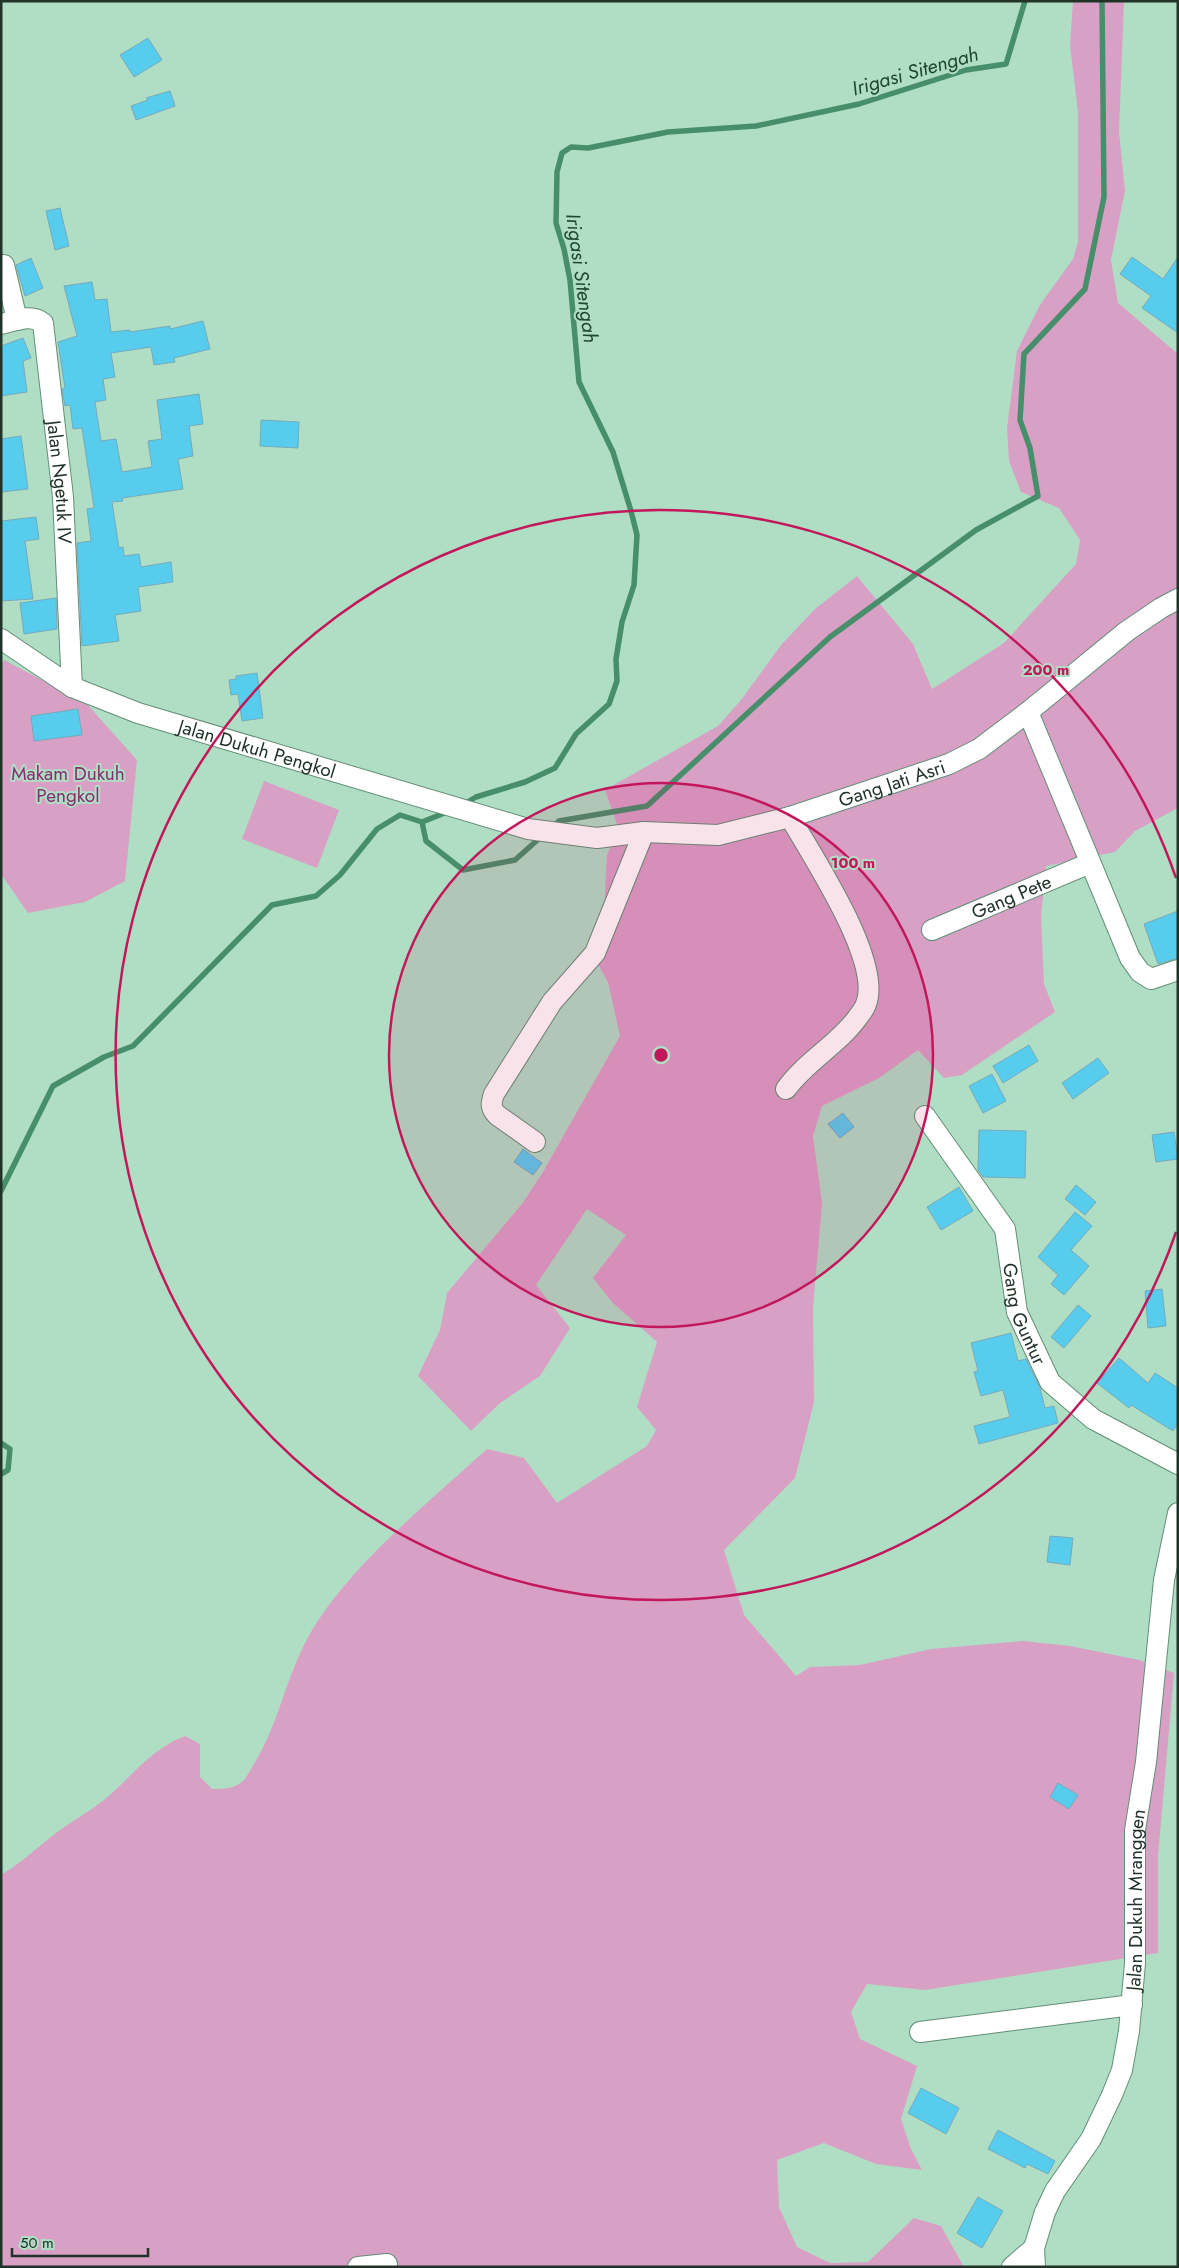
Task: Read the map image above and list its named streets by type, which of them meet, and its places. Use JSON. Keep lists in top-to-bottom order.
{
  "streets": {
    "street": [
      "Jalan Ngetuk IV",
      "Jalan Dukuh Pengkol",
      "Gang Jati Asri",
      "Gang Pete",
      "Gang Guntur",
      "Jalan Dukuh Mranggen"
    ]
  },
  "crossings": [
    ["Jalan Ngetuk IV", "Jalan Dukuh Pengkol"],
    ["Jalan Dukuh Pengkol", "Gang Jati Asri"]
  ],
  "water": ["Irigasi Sitengah"],
  "parks": ["Makam Dukuh Pengkol"],
  "scale_bar": "50 m",
  "rings": ["200 m", "100 m"]
}
